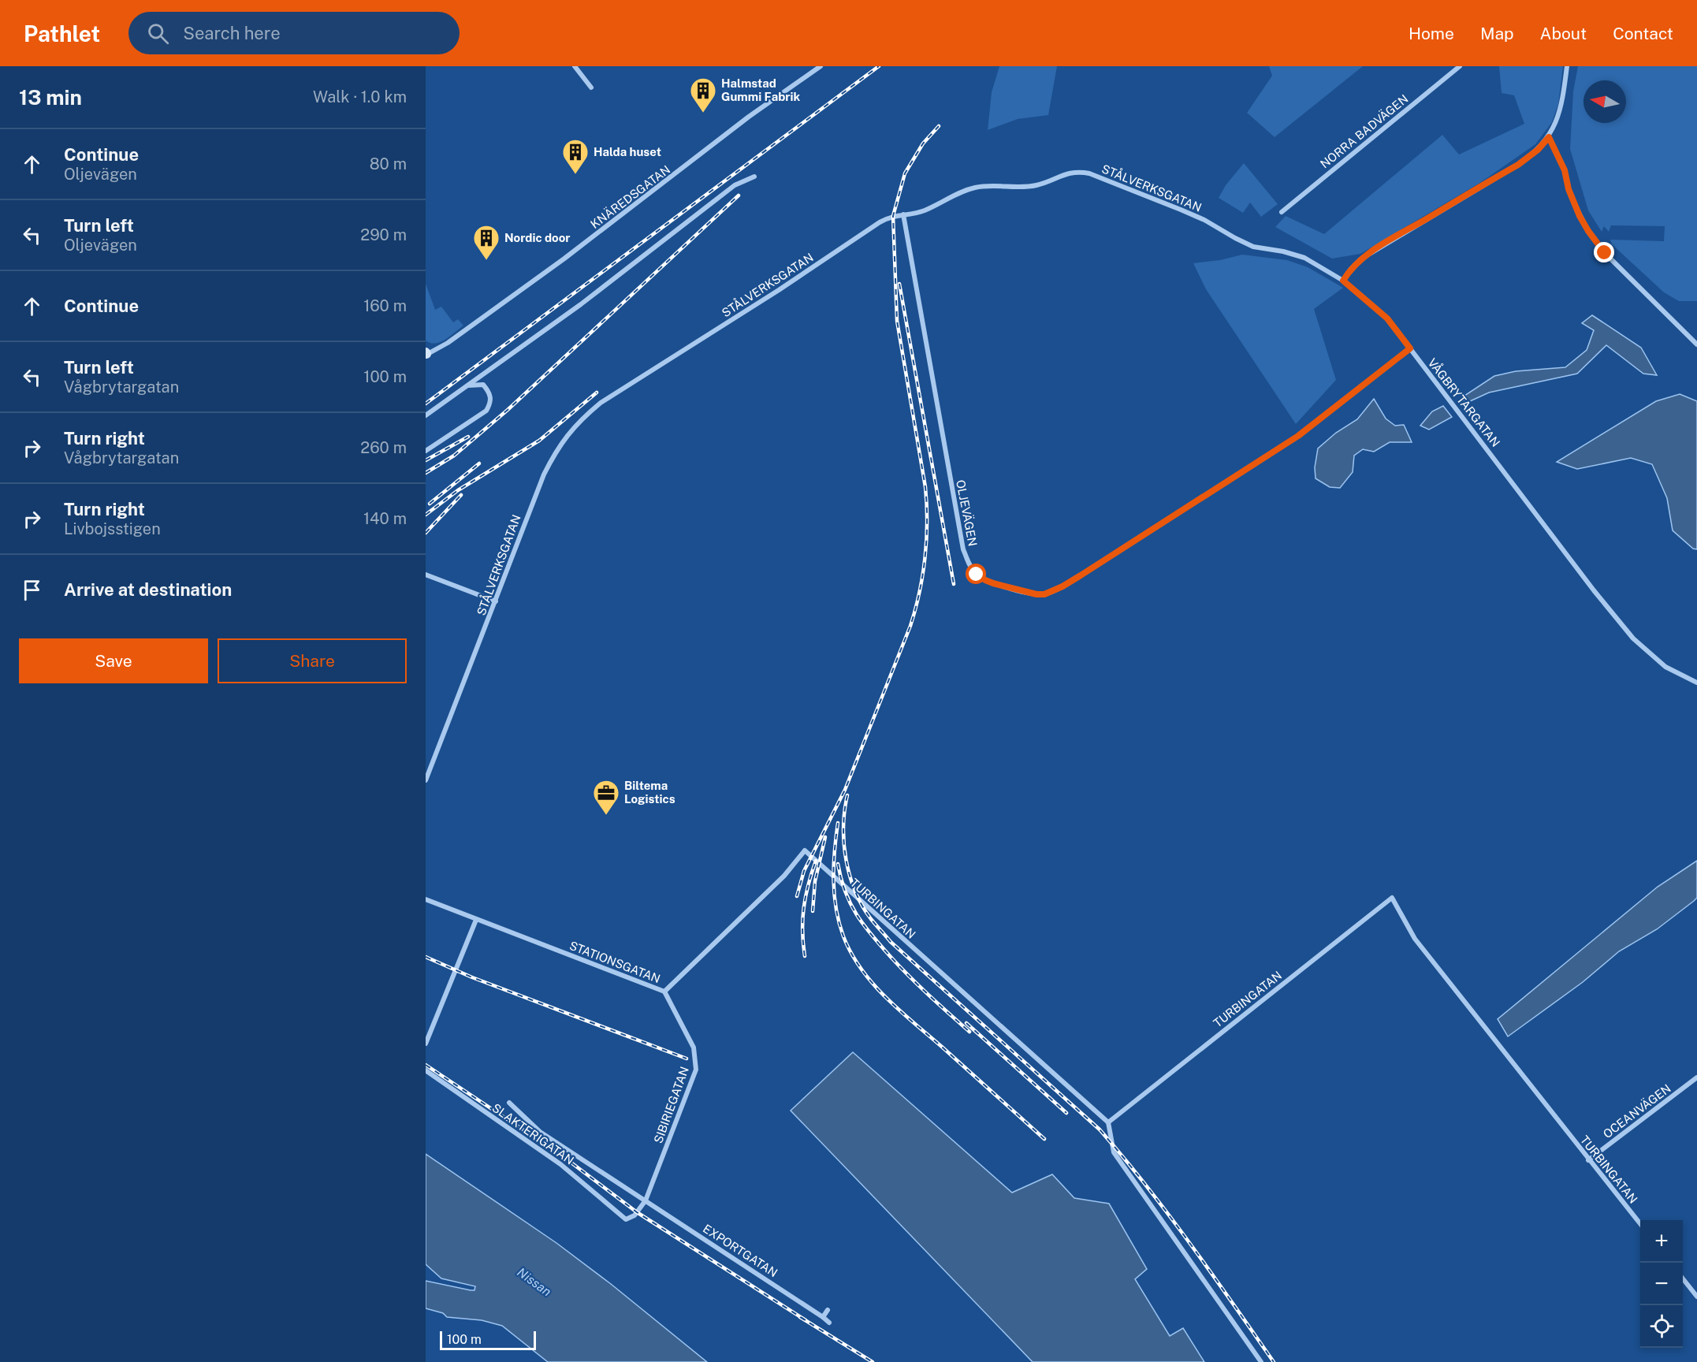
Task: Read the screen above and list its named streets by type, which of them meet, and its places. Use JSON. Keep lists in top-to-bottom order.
{
  "streets": {
    "street": [
      "NORRA BADVÄGEN",
      "STÅLVERKSGATAN",
      "KNÄREDSGATAN",
      "VÅGBRYTARGATAN",
      "OLJEVÄGEN",
      "TURBINGATAN",
      "STATIONSGATAN",
      "SIBIRIEGATAN",
      "OCEANVÄGEN",
      "SLAKTERIGATAN",
      "EXPORTGATAN"
    ]
  },
  "crossings": [
    ["STÅLVERKSGATAN", "VÅGBRYTARGATAN"],
    ["STÅLVERKSGATAN", "OLJEVÄGEN"],
    ["VÅGBRYTARGATAN", "OLJEVÄGEN"],
    ["TURBINGATAN", "STATIONSGATAN"],
    ["TURBINGATAN", "OCEANVÄGEN"],
    ["STATIONSGATAN", "SIBIRIEGATAN"],
    ["SIBIRIEGATAN", "SLAKTERIGATAN"],
    ["SIBIRIEGATAN", "EXPORTGATAN"]
  ],
  "water": ["Nissan"],
  "places": {
    "building": ["Halmstad Gummi Fabrik", "Halda huset", "Nordic door"],
    "office": ["Biltema Logistics"]
  },
  "scale_bar": "100 m",
  "north": "left",
  "page": {
    "header": "Pathlet",
    "search": "Search here",
    "nav": [
      "Home",
      "Map",
      "About",
      "Contact"
    ],
    "heading": ["13 min", "Walk · 1.0 km"],
    "list": [
      ["Continue", "Oljevägen", "80 m"],
      ["Turn left", "Oljevägen", "290 m"],
      ["Continue", "160 m"],
      ["Turn left", "Vågbrytargatan", "100 m"],
      ["Turn right", "Vågbrytargatan", "260 m"],
      ["Turn right", "Livbojsstigen", "140 m"],
      "Arrive at destination"
    ],
    "buttons": ["Save", "Share"],
    "map_buttons": ["+", "−"],
    "scale": "100 m"
  }
}
